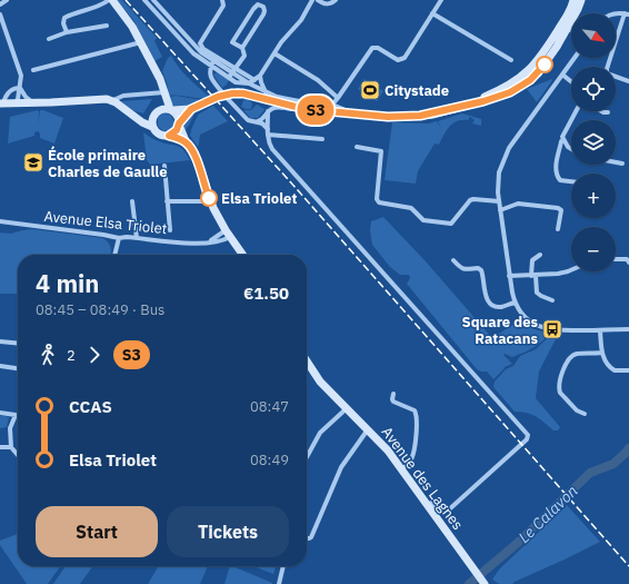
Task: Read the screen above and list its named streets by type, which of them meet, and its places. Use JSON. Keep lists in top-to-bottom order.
{
  "streets": {
    "main road": ["Avenue des Lagnes"],
    "street": ["Avenue Elsa Triolet"]
  },
  "water": ["Le Calavon"],
  "places": {
    "sports": ["Citystade"],
    "school or university": ["École primaire Charles de Gaulle"],
    "other": ["Elsa Triolet"],
    "bus stop": ["Square des Ratacans"]
  },
  "lines": ["bus line S3"],
  "north": "bottom right",
  "page": {
    "on_map": "S3",
    "map_buttons": ["+", "−"],
    "heading": ["4 min", "08:45 – 08:49 · Bus", "€1.50"],
    "legs": ["2", "S3"],
    "list": [
      {
        "name": "CCAS",
        "value": "08:47"
      },
      {
        "name": "Elsa Triolet",
        "value": "08:49"
      }
    ],
    "buttons": ["Start", "Tickets"]
  }
}
